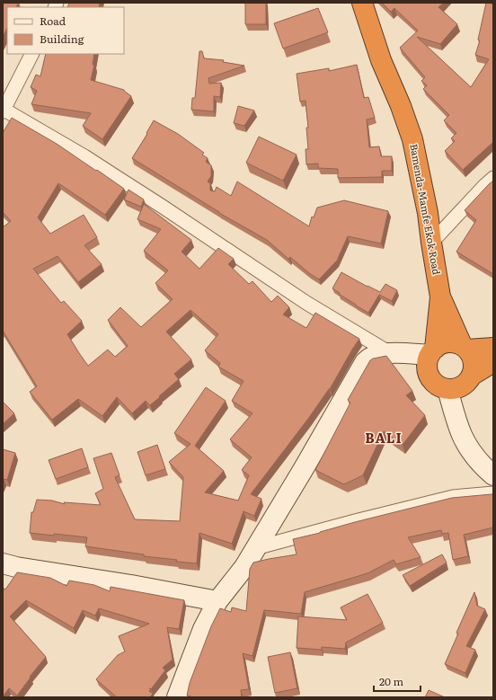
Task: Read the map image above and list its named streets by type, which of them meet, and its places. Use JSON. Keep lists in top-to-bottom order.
{
  "streets": {
    "highway": ["Bamenda-Mamfe Ekok Road"]
  },
  "districts": ["BALI"],
  "legend": ["Road", "Building"],
  "scale_bar": "20 m"
}
